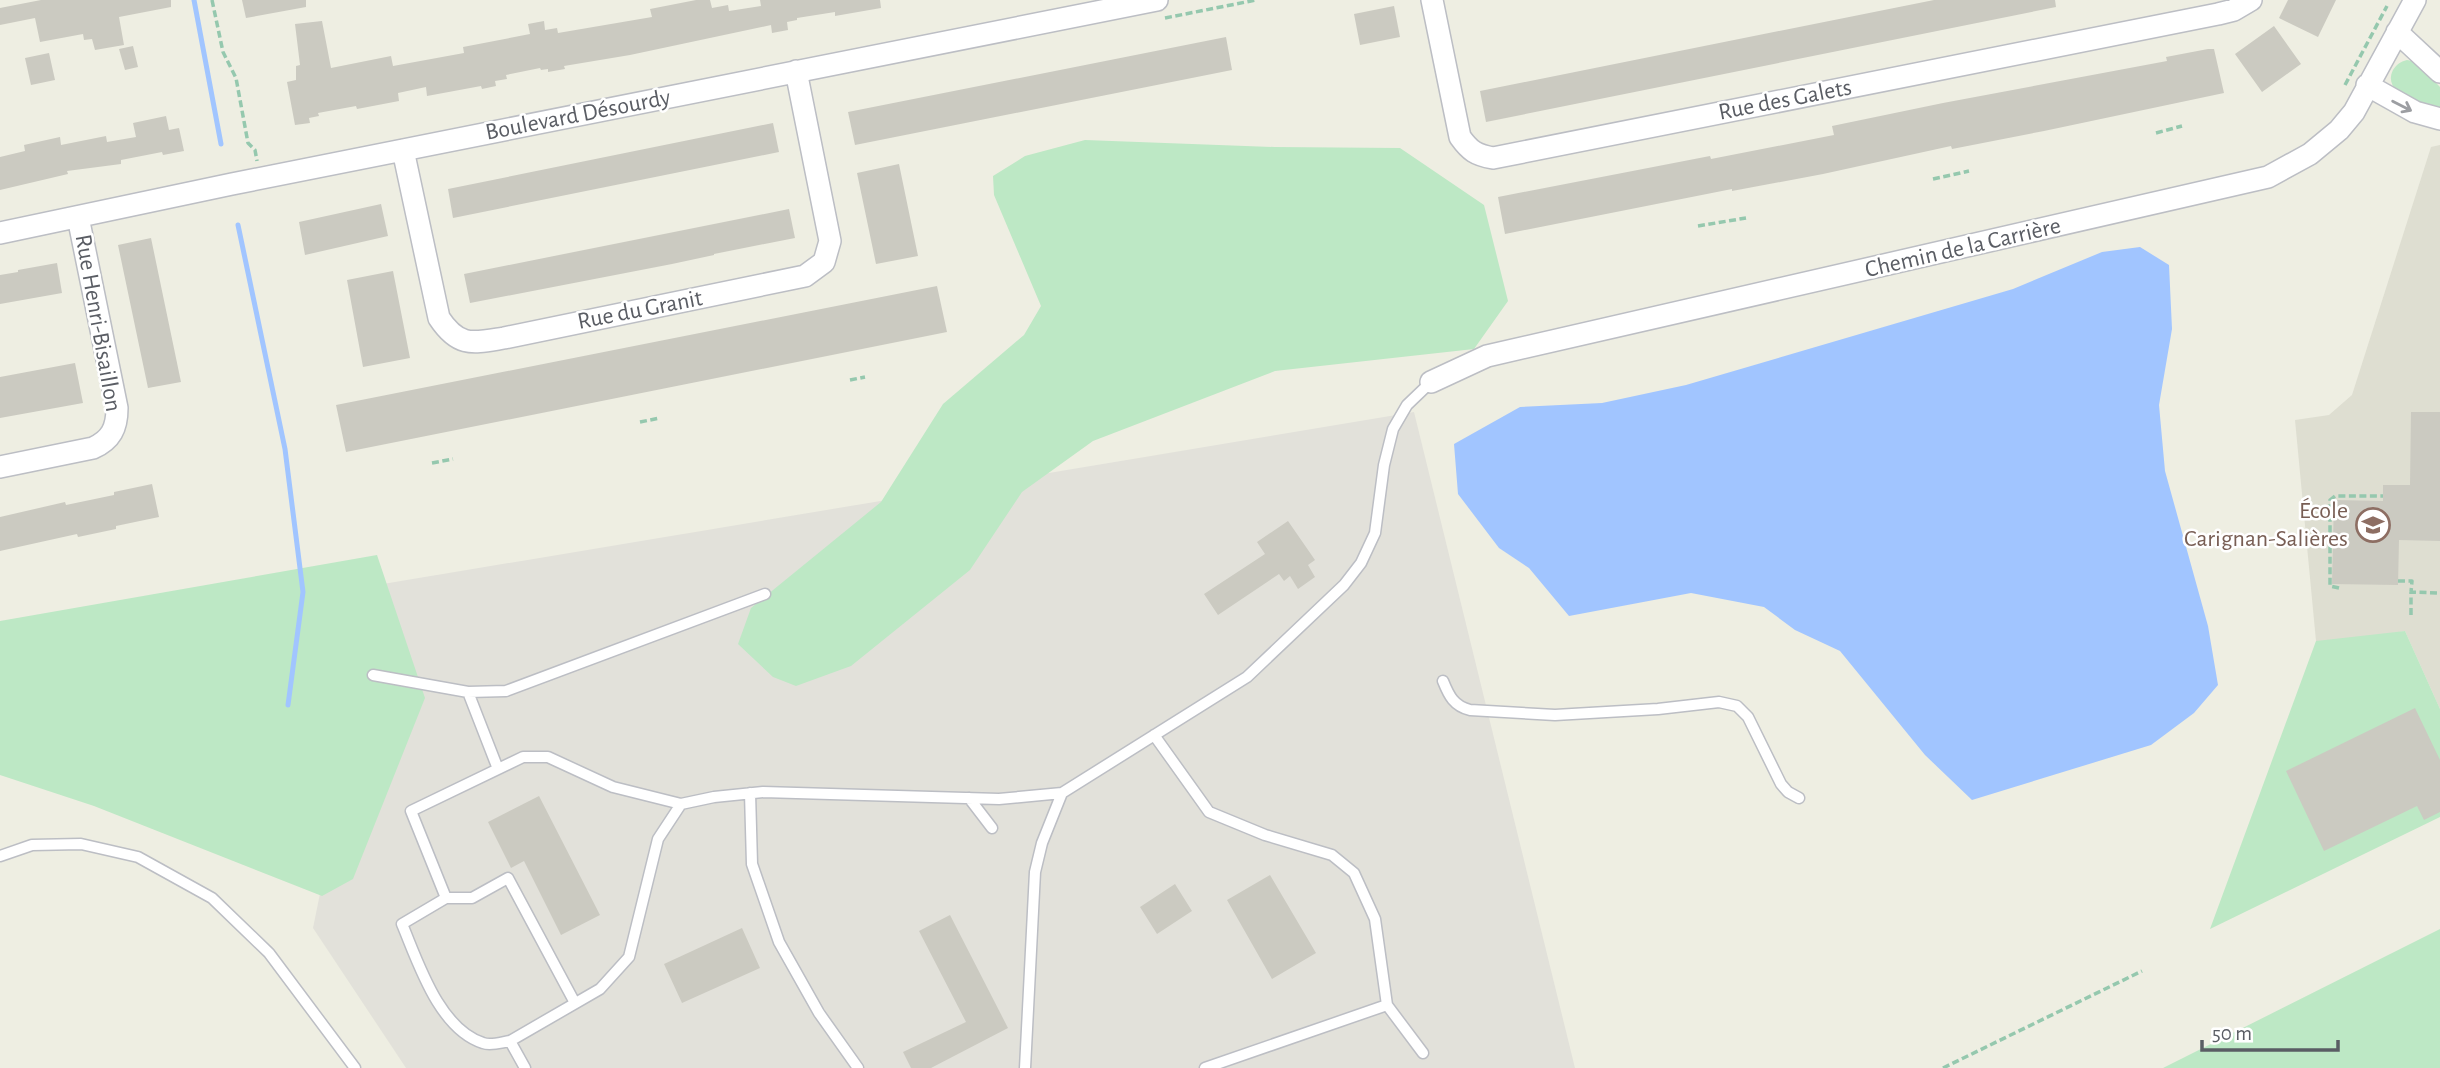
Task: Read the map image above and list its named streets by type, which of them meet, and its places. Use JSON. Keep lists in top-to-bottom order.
{
  "streets": {
    "street": [
      "Rue des Galets",
      "Boulevard Désourdy",
      "Chemin de la Carrière",
      "Rue du Granit",
      "Rue Henri-Bisaillon"
    ]
  },
  "crossings": [
    ["Boulevard Désourdy", "Rue du Granit"],
    ["Boulevard Désourdy", "Rue Henri-Bisaillon"]
  ],
  "places": {
    "school or university": ["École Carignan-Salières"]
  },
  "scale_bar": "50 m"
}
